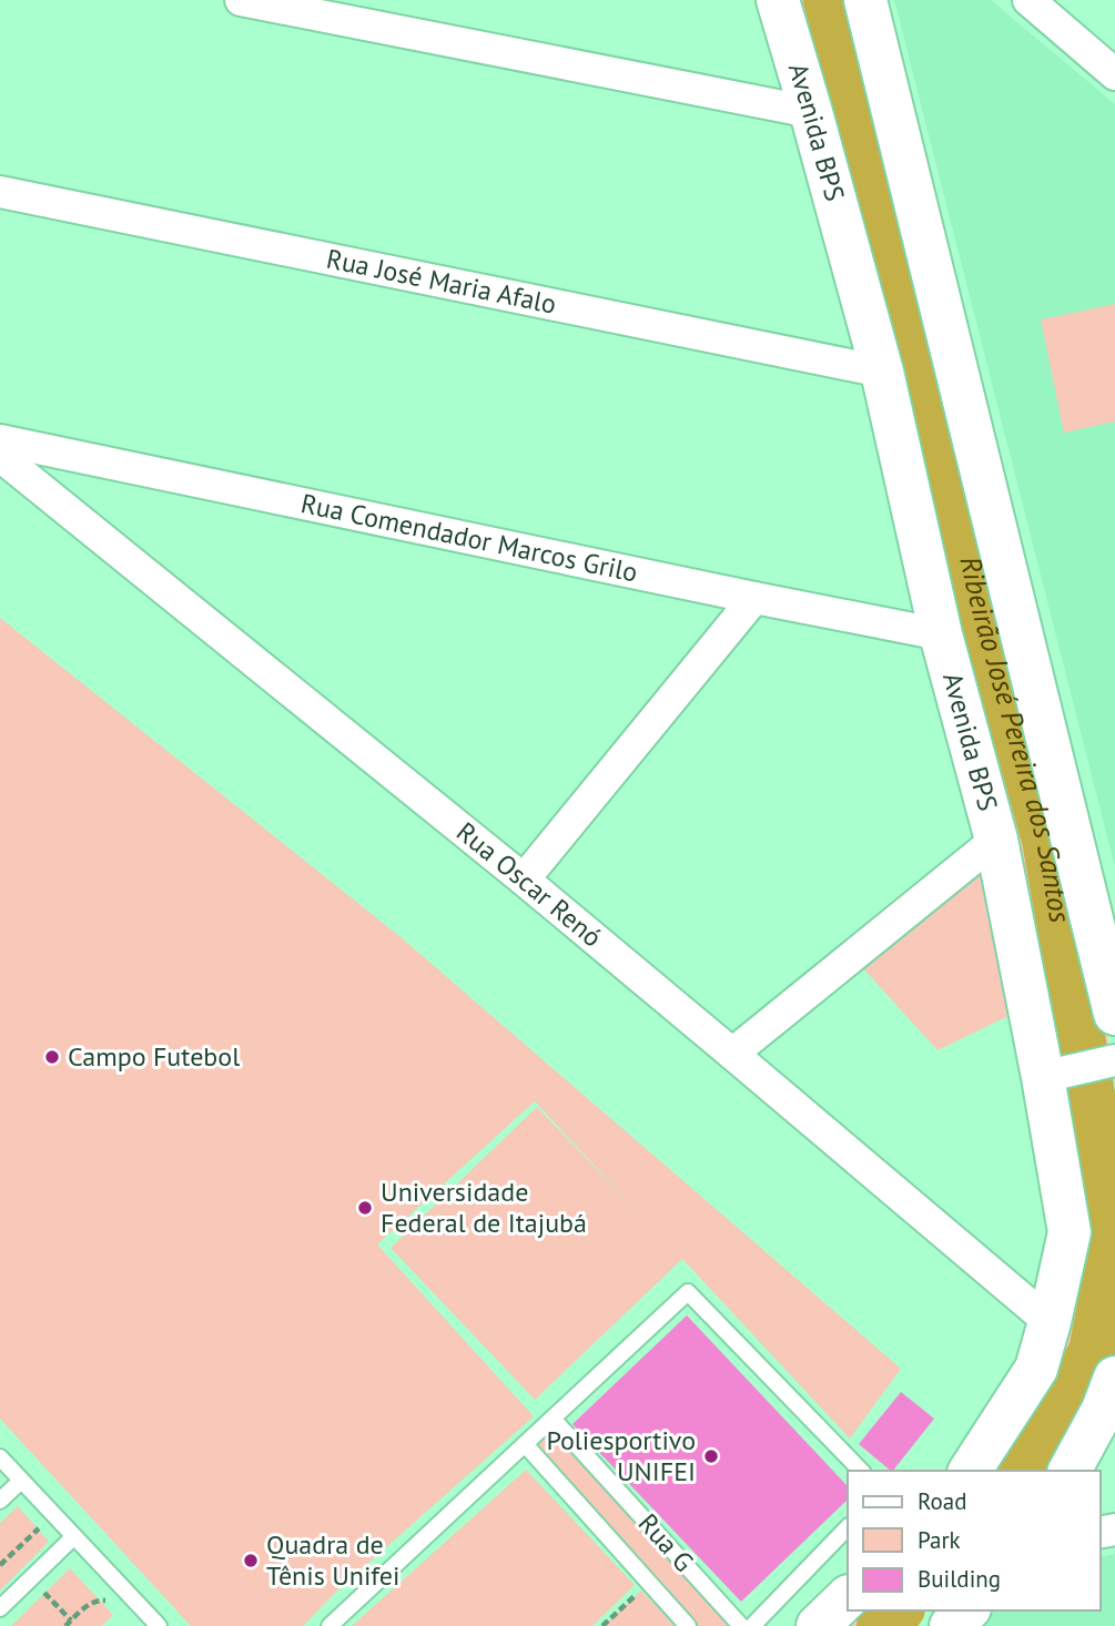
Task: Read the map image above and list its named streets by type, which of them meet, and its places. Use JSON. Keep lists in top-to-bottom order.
{
  "streets": {
    "main road": ["Avenida BPS"],
    "street": ["Rua José Maria Afalo", "Rua Comendador Marcos Grilo", "Rua Oscar Renó"],
    "lane": ["Rua G"]
  },
  "crossings": [
    ["Avenida BPS", "Rua José Maria Afalo"],
    ["Avenida BPS", "Rua Comendador Marcos Grilo"],
    ["Avenida BPS", "Rua Oscar Renó"]
  ],
  "water": ["Ribeirão José Pereira dos Santos"],
  "places": [
    "Campo Futebol",
    "Universidade Federal de Itajubá",
    "Poliesportivo UNIFEI",
    "Quadra de Tênis Unifei"
  ],
  "legend": ["Road", "Park", "Building"]
}
